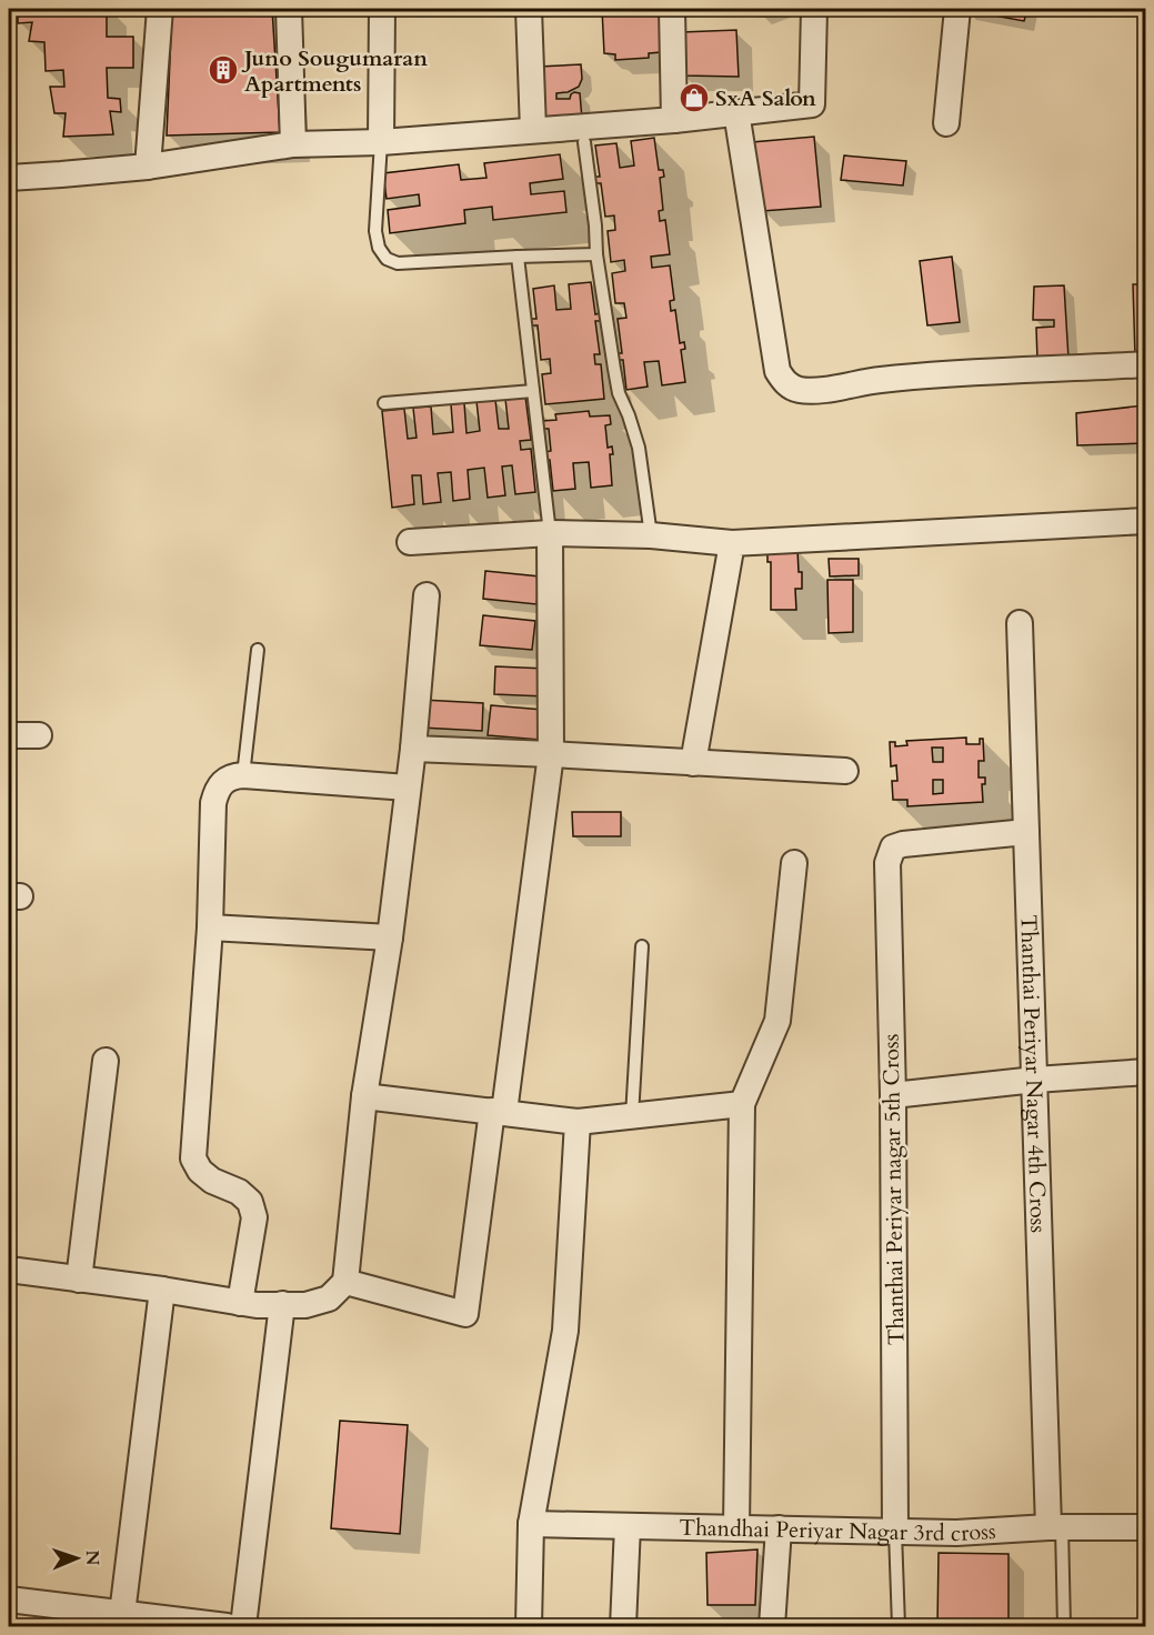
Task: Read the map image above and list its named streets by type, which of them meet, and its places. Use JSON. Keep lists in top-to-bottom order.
{
  "streets": {
    "street": ["Thanthai Periyar Nagar 4th Cross", "Thanthai Periyar nagar 5th Cross", "Thandhai Periyar Nagar 3rd cross"]
  },
  "crossings": [
    ["Thanthai Periyar Nagar 4th Cross", "Thanthai Periyar nagar 5th Cross"],
    ["Thanthai Periyar Nagar 4th Cross", "Thandhai Periyar Nagar 3rd cross"],
    ["Thanthai Periyar nagar 5th Cross", "Thandhai Periyar Nagar 3rd cross"]
  ],
  "places": {
    "building": ["Juno Sougumaran Apartments"],
    "shop": ["SxA Salon"]
  },
  "north": "right"
}
